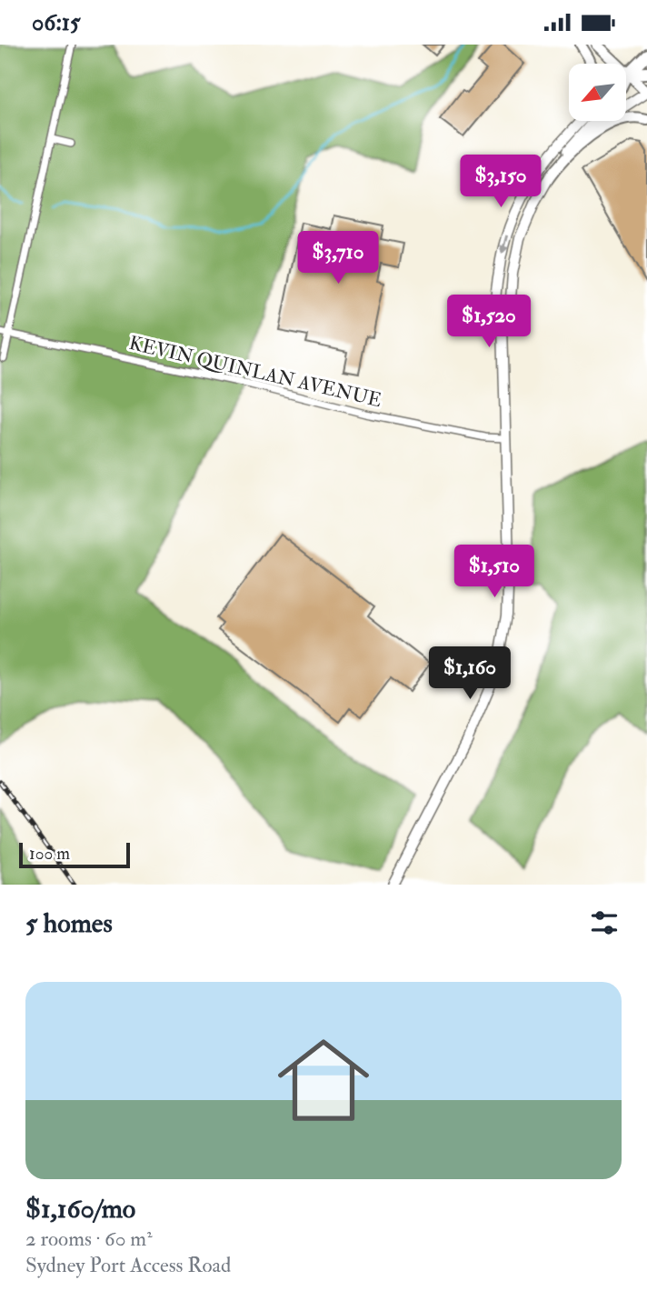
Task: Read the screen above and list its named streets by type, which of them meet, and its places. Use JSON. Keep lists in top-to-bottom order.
{
  "streets": {
    "street": ["KEVIN QUINLAN AVENUE"]
  },
  "scale_bar": "100 m",
  "north": "bottom left",
  "page": {
    "status": "06:15",
    "price": [
      "$3,150",
      "$3,710",
      "$1,520",
      "$1,510",
      "$1,160"
    ],
    "scale": "100 m",
    "heading": "5 homes",
    "list": [
      {
        "name": "$1,160/mo",
        "note": "2 rooms · 60 m² · Sydney Port Access Road"
      }
    ]
  }
}
